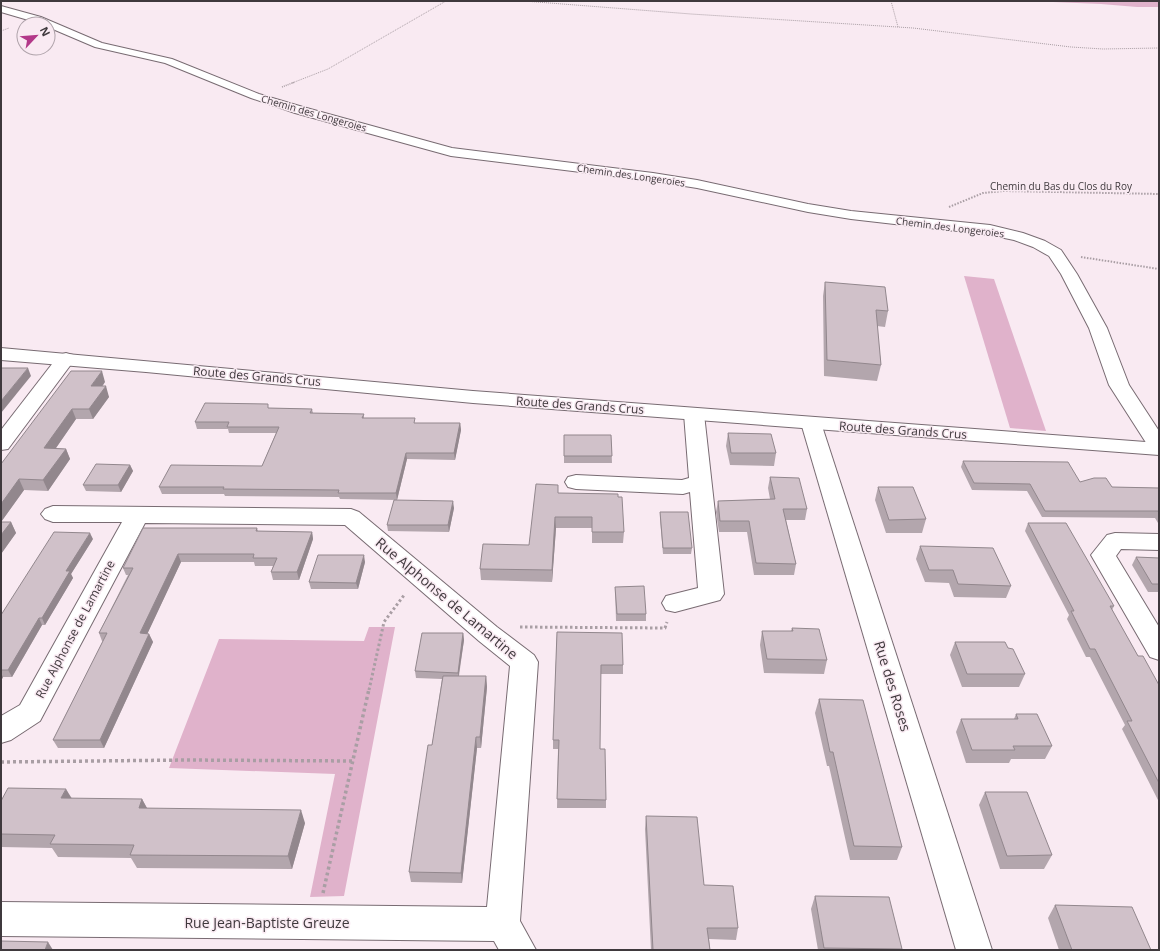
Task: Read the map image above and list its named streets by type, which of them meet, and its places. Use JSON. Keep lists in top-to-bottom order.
{
  "streets": {
    "street": [
      "Chemin des Longeroies",
      "Route des Grands Crus",
      "Rue Alphonse de Lamartine",
      "Rue des Roses",
      "Rue Jean-Baptiste Greuze"
    ],
    "path": ["Chemin du Bas du Clos du Roy"]
  },
  "crossings": [
    ["Chemin des Longeroies", "Chemin du Bas du Clos du Roy"],
    ["Chemin des Longeroies", "Route des Grands Crus"],
    ["Route des Grands Crus", "Rue des Roses"],
    ["Rue Alphonse de Lamartine", "Rue Jean-Baptiste Greuze"]
  ],
  "north": "top right"
}
